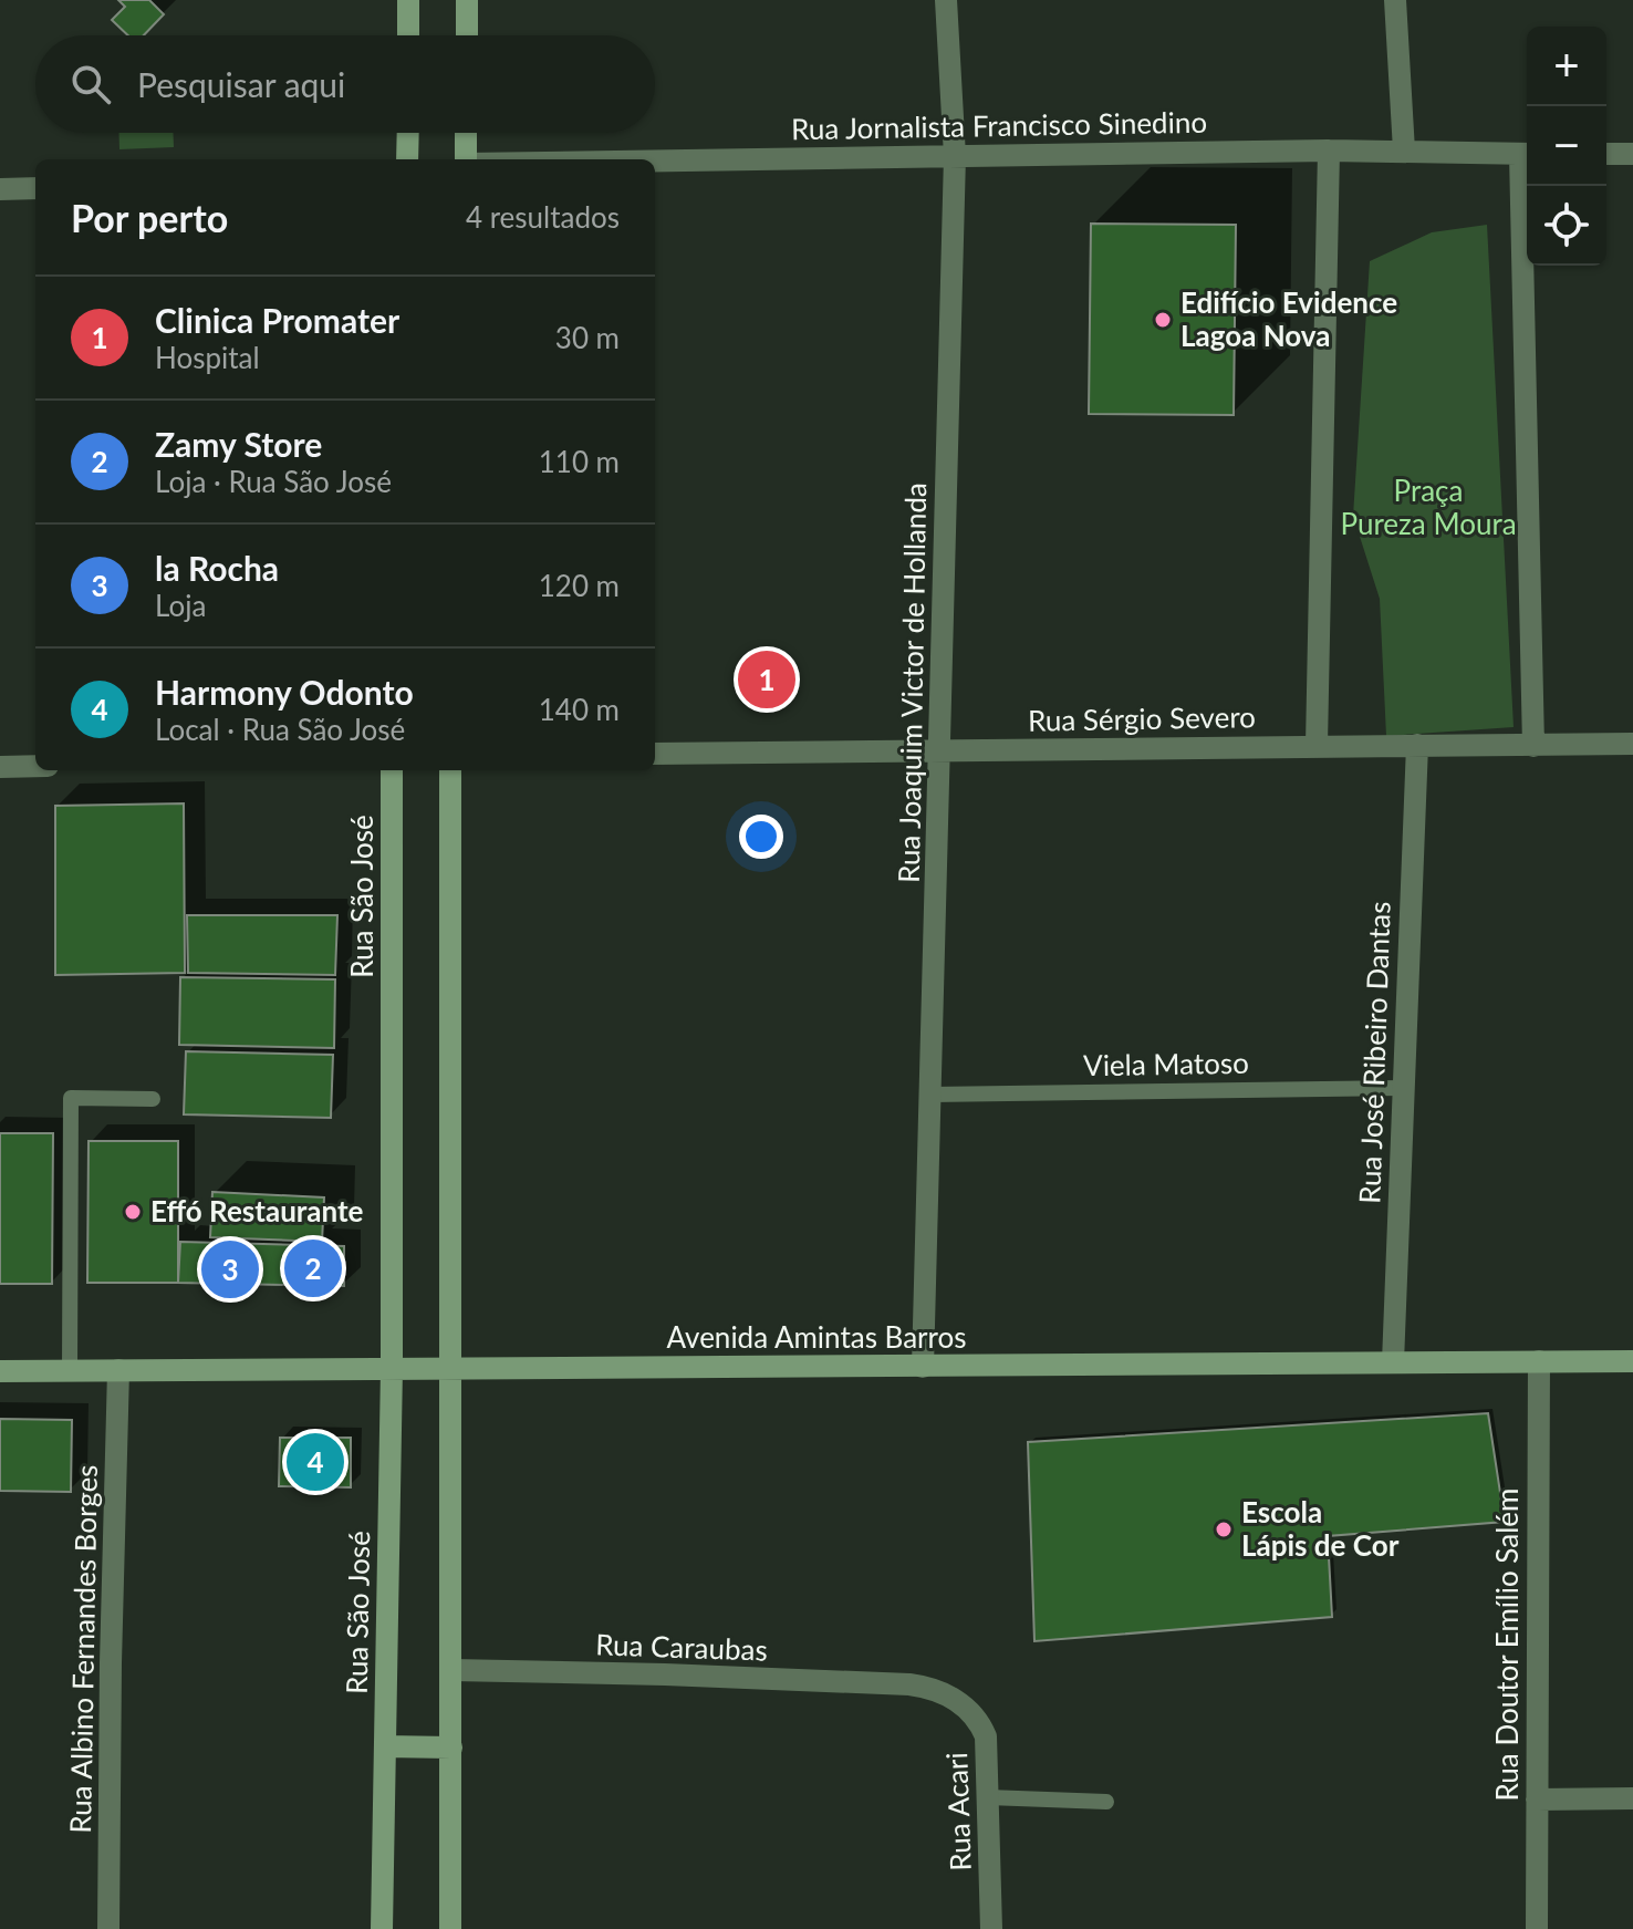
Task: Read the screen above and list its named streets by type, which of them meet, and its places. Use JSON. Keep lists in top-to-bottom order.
{
  "streets": {
    "main road": ["Rua São José", "Avenida Amintas Barros"],
    "street": [
      "Rua Jornalista Francisco Sinedino",
      "Rua Joaquim Victor de Hollanda",
      "Rua Sérgio Severo",
      "Rua José Ribeiro Dantas",
      "Rua Doutor Emílio Salém",
      "Rua Caraubas",
      "Rua Albino Fernandes Borges",
      "Rua Acari"
    ],
    "lane": ["Viela Matoso"]
  },
  "crossings": [
    ["Rua Jornalista Francisco Sinedino", "Rua Joaquim Victor de Hollanda"],
    ["Rua Joaquim Victor de Hollanda", "Rua Sérgio Severo"],
    ["Rua Joaquim Victor de Hollanda", "Viela Matoso"],
    ["Rua Joaquim Victor de Hollanda", "Avenida Amintas Barros"],
    ["Rua Sérgio Severo", "Rua José Ribeiro Dantas"],
    ["Rua São José", "Avenida Amintas Barros"],
    ["Rua José Ribeiro Dantas", "Viela Matoso"],
    ["Rua José Ribeiro Dantas", "Avenida Amintas Barros"],
    ["Avenida Amintas Barros", "Rua Doutor Emílio Salém"],
    ["Avenida Amintas Barros", "Rua Albino Fernandes Borges"],
    ["Rua Caraubas", "Rua Acari"]
  ],
  "parks": ["Praça Pureza Moura"],
  "places": ["Edifício Evidence Lagoa Nova", "Effó Restaurante", "Escola Lápis de Cor"],
  "page": {
    "map_buttons": ["+", "−"],
    "search": "Pesquisar aqui",
    "heading": ["Por perto", "4 resultados"],
    "list": [
      {
        "mark": "1",
        "name": "Clinica Promater",
        "note": "Hospital",
        "value": "30 m"
      },
      {
        "mark": "2",
        "name": "Zamy Store",
        "note": "Loja · Rua São José",
        "value": "110 m"
      },
      {
        "mark": "3",
        "name": "la Rocha",
        "note": "Loja",
        "value": "120 m"
      },
      {
        "mark": "4",
        "name": "Harmony Odonto",
        "note": "Local · Rua São José",
        "value": "140 m"
      }
    ],
    "pins": [
      "1",
      "2",
      "3",
      "4"
    ]
  }
}
